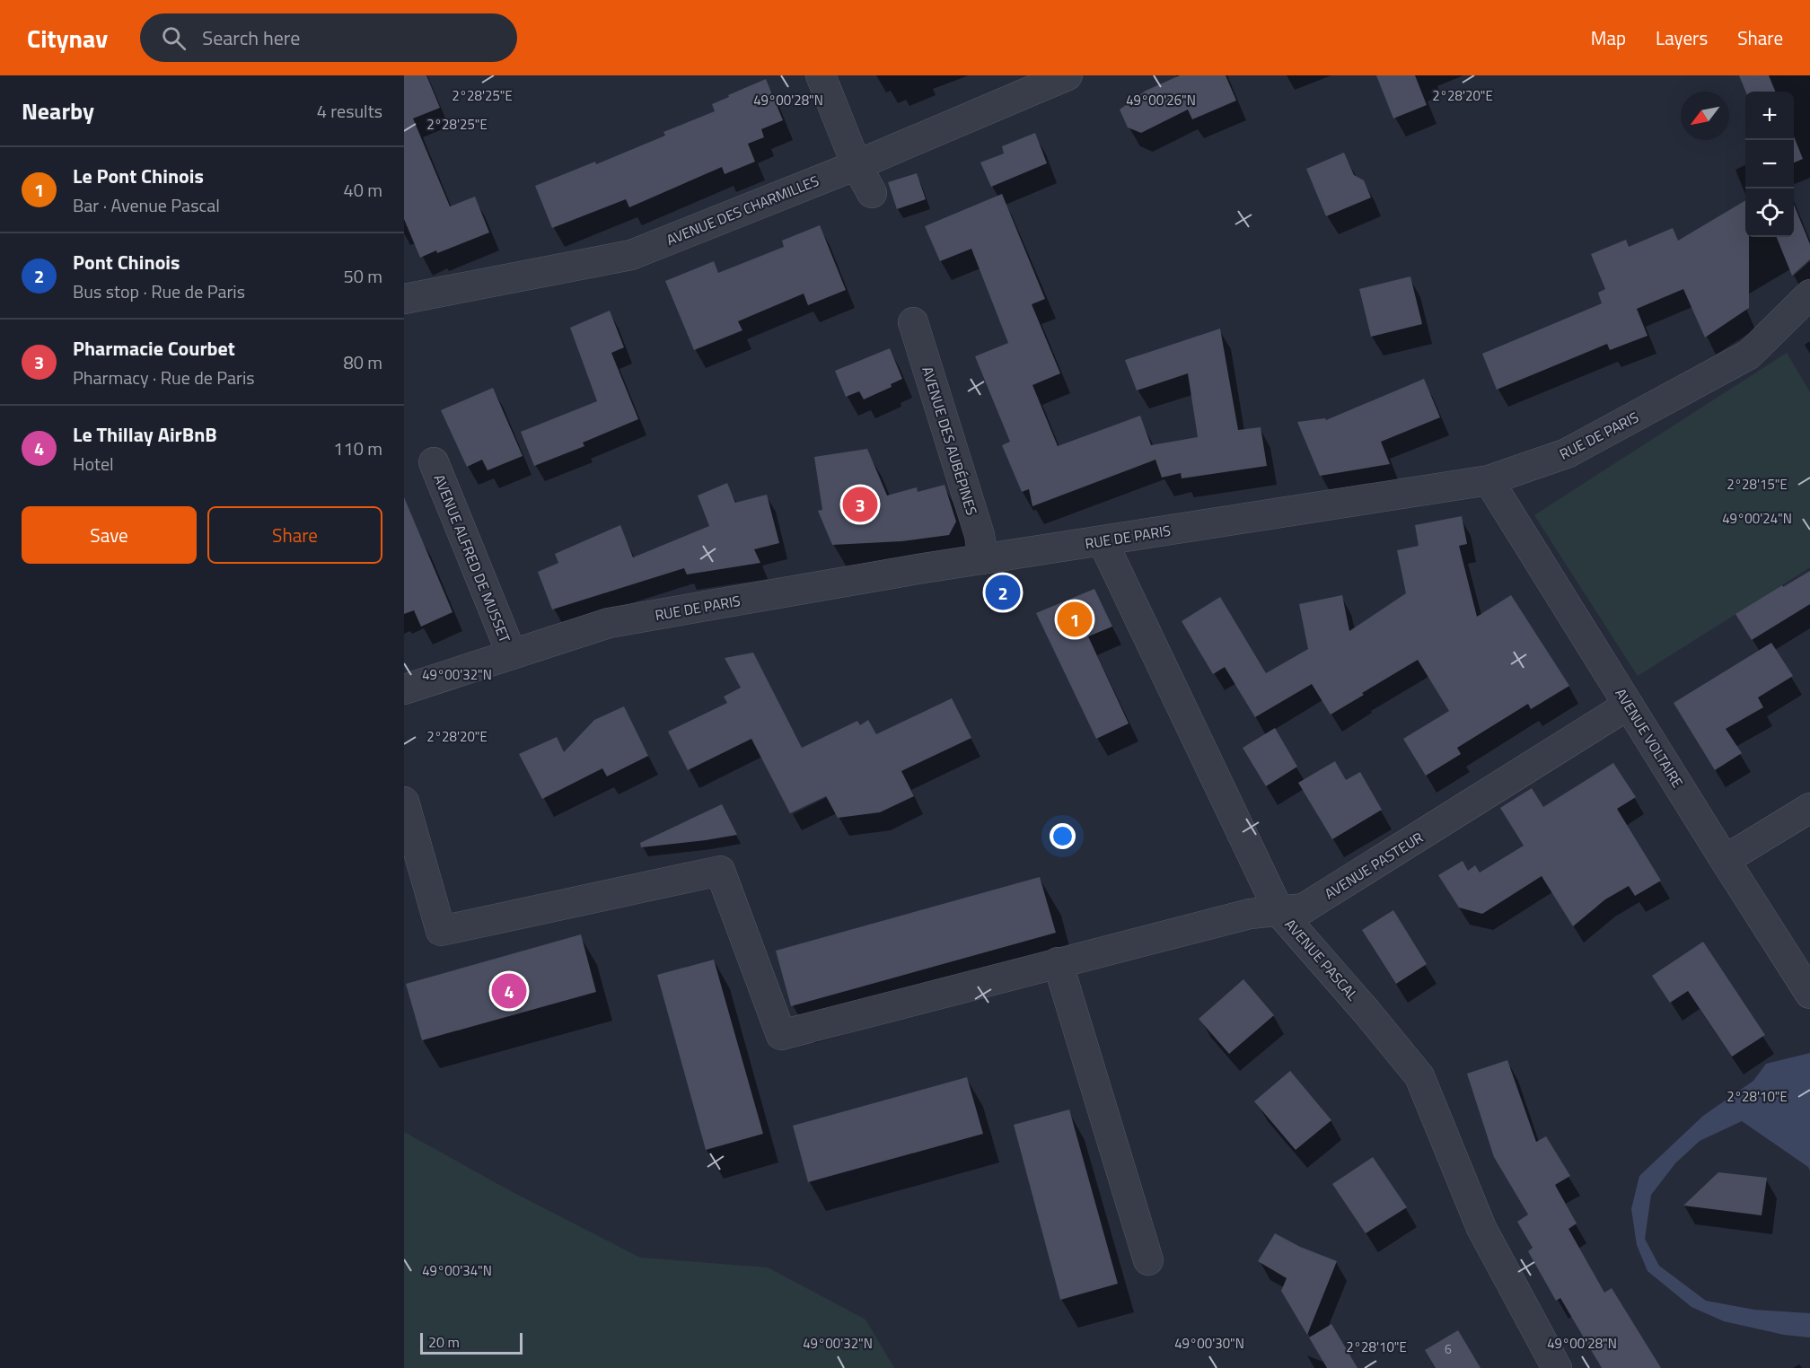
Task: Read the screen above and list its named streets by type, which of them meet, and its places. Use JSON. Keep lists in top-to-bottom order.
{
  "streets": {
    "street": [
      "AVENUE DES CHARMILLES",
      "RUE DE PARIS",
      "AVENUE DES AUBÉPINES",
      "AVENUE ALFRED DE MUSSET",
      "AVENUE VOLTAIRE",
      "AVENUE PASTEUR",
      "AVENUE PASCAL"
    ]
  },
  "crossings": [
    ["RUE DE PARIS", "AVENUE DES AUBÉPINES"],
    ["RUE DE PARIS", "AVENUE ALFRED DE MUSSET"],
    ["RUE DE PARIS", "AVENUE VOLTAIRE"],
    ["RUE DE PARIS", "AVENUE PASCAL"],
    ["AVENUE VOLTAIRE", "AVENUE PASTEUR"],
    ["AVENUE PASTEUR", "AVENUE PASCAL"]
  ],
  "house_numbers": ["6"],
  "scale_bar": "20 m",
  "north": "bottom left",
  "page": {
    "header": "Citynav",
    "search": "Search here",
    "nav": ["Map", "Layers", "Share"],
    "heading": ["Nearby", "4 results"],
    "map_buttons": ["+", "−"],
    "list": [
      {
        "mark": "1",
        "name": "Le Pont Chinois",
        "note": "Bar · Avenue Pascal",
        "value": "40 m"
      },
      {
        "mark": "2",
        "name": "Pont Chinois",
        "note": "Bus stop · Rue de Paris",
        "value": "50 m"
      },
      {
        "mark": "3",
        "name": "Pharmacie Courbet",
        "note": "Pharmacy · Rue de Paris",
        "value": "80 m"
      },
      {
        "mark": "4",
        "name": "Le Thillay AirBnB",
        "note": "Hotel",
        "value": "110 m"
      }
    ],
    "pins": [
      "3",
      "2",
      "1",
      "4"
    ],
    "buttons": ["Save", "Share"],
    "scale": "20 m"
  },
  "coordinates": [
    "2°28'25\"E",
    "2°28'20\"E",
    "49°00'28\"N",
    "49°00'26\"N",
    "2°28'15\"E",
    "49°00'24\"N",
    "49°00'32\"N",
    "2°28'10\"E",
    "49°00'34\"N",
    "49°00'30\"N"
  ]
}
